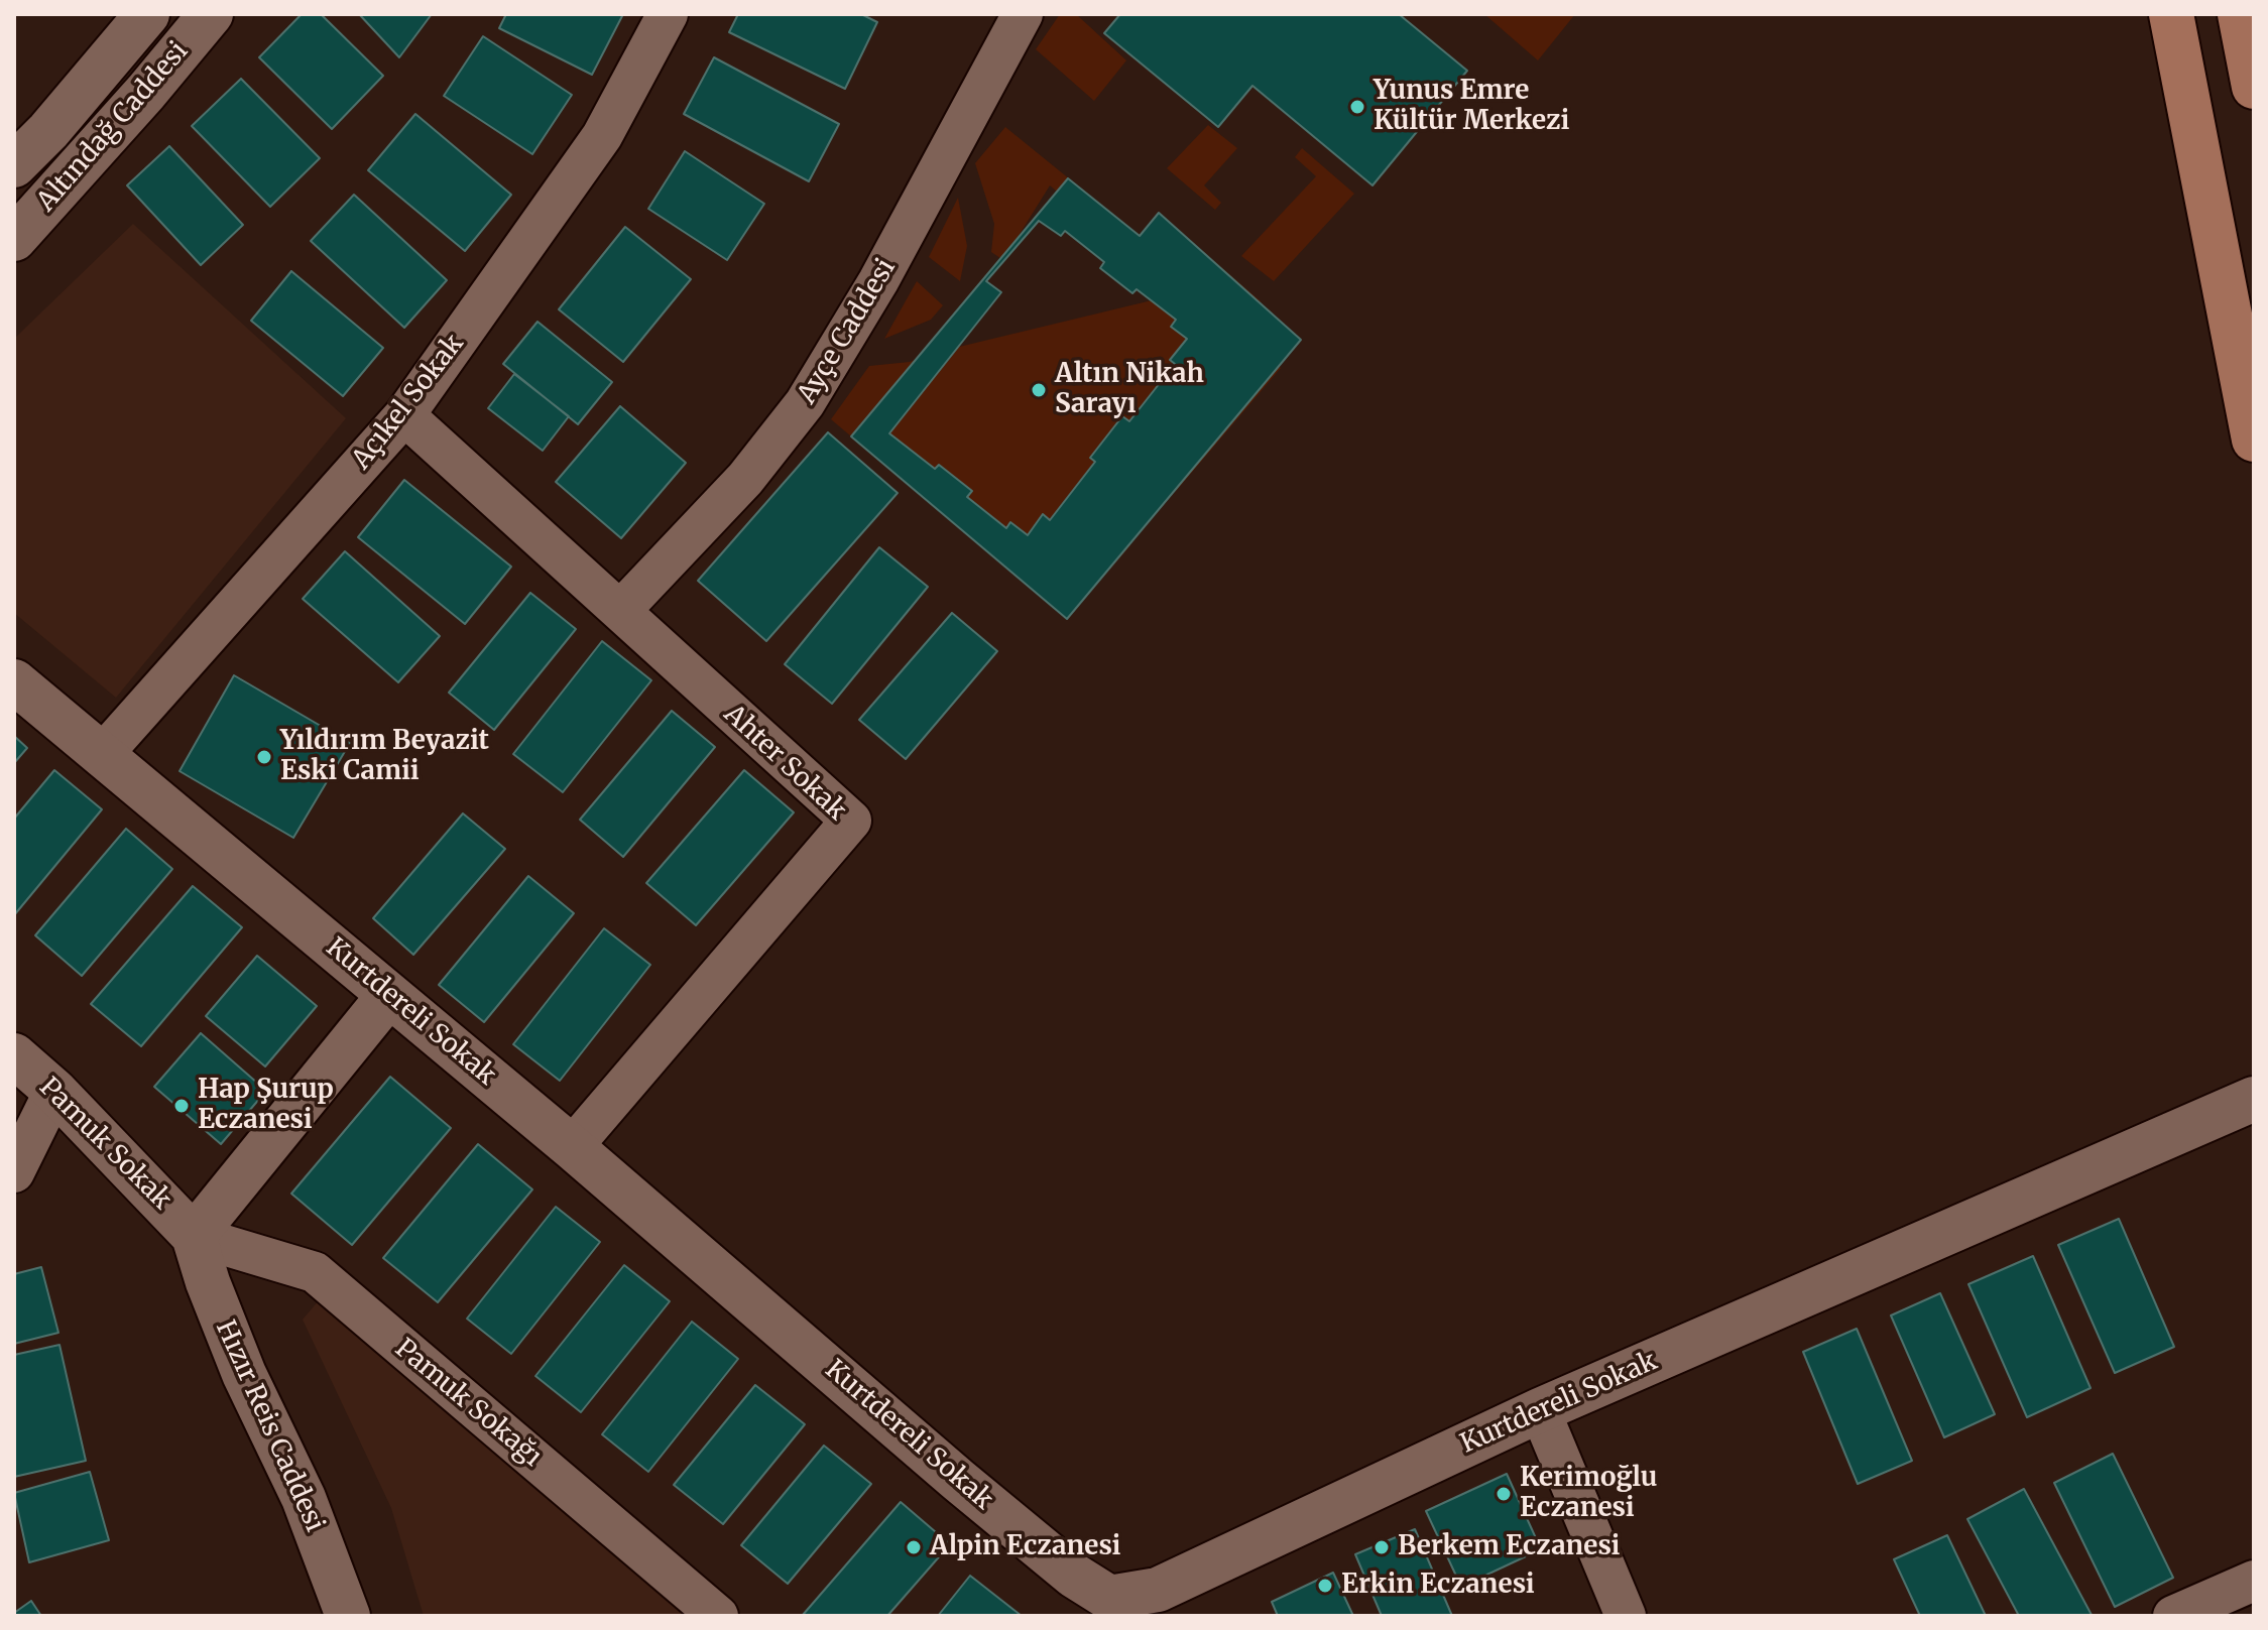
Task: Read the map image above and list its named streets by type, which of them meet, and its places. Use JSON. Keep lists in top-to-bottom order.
{
  "streets": {
    "street": [
      "Altındağ Caddesi",
      "Ayçe Caddesi",
      "Açıkel Sokak",
      "Ahter Sokak",
      "Kurtdereli Sokak",
      "Pamuk Sokak",
      "Pamuk Sokağı",
      "Hızır Reis Caddesi"
    ]
  },
  "crossings": [
    ["Ayçe Caddesi", "Ahter Sokak"],
    ["Açıkel Sokak", "Ahter Sokak"],
    ["Açıkel Sokak", "Kurtdereli Sokak"],
    ["Ahter Sokak", "Kurtdereli Sokak"],
    ["Pamuk Sokak", "Pamuk Sokağı"],
    ["Pamuk Sokak", "Hızır Reis Caddesi"],
    ["Pamuk Sokağı", "Hızır Reis Caddesi"]
  ],
  "places": [
    "Yunus Emre Kültür Merkezi",
    "Altın Nikah Sarayı",
    "Yıldırım Beyazit Eski Camii",
    "Hap Şurup Eczanesi",
    "Kerimoğlu Eczanesi",
    "Alpin Eczanesi",
    "Berkem Eczanesi",
    "Erkin Eczanesi"
  ]
}
